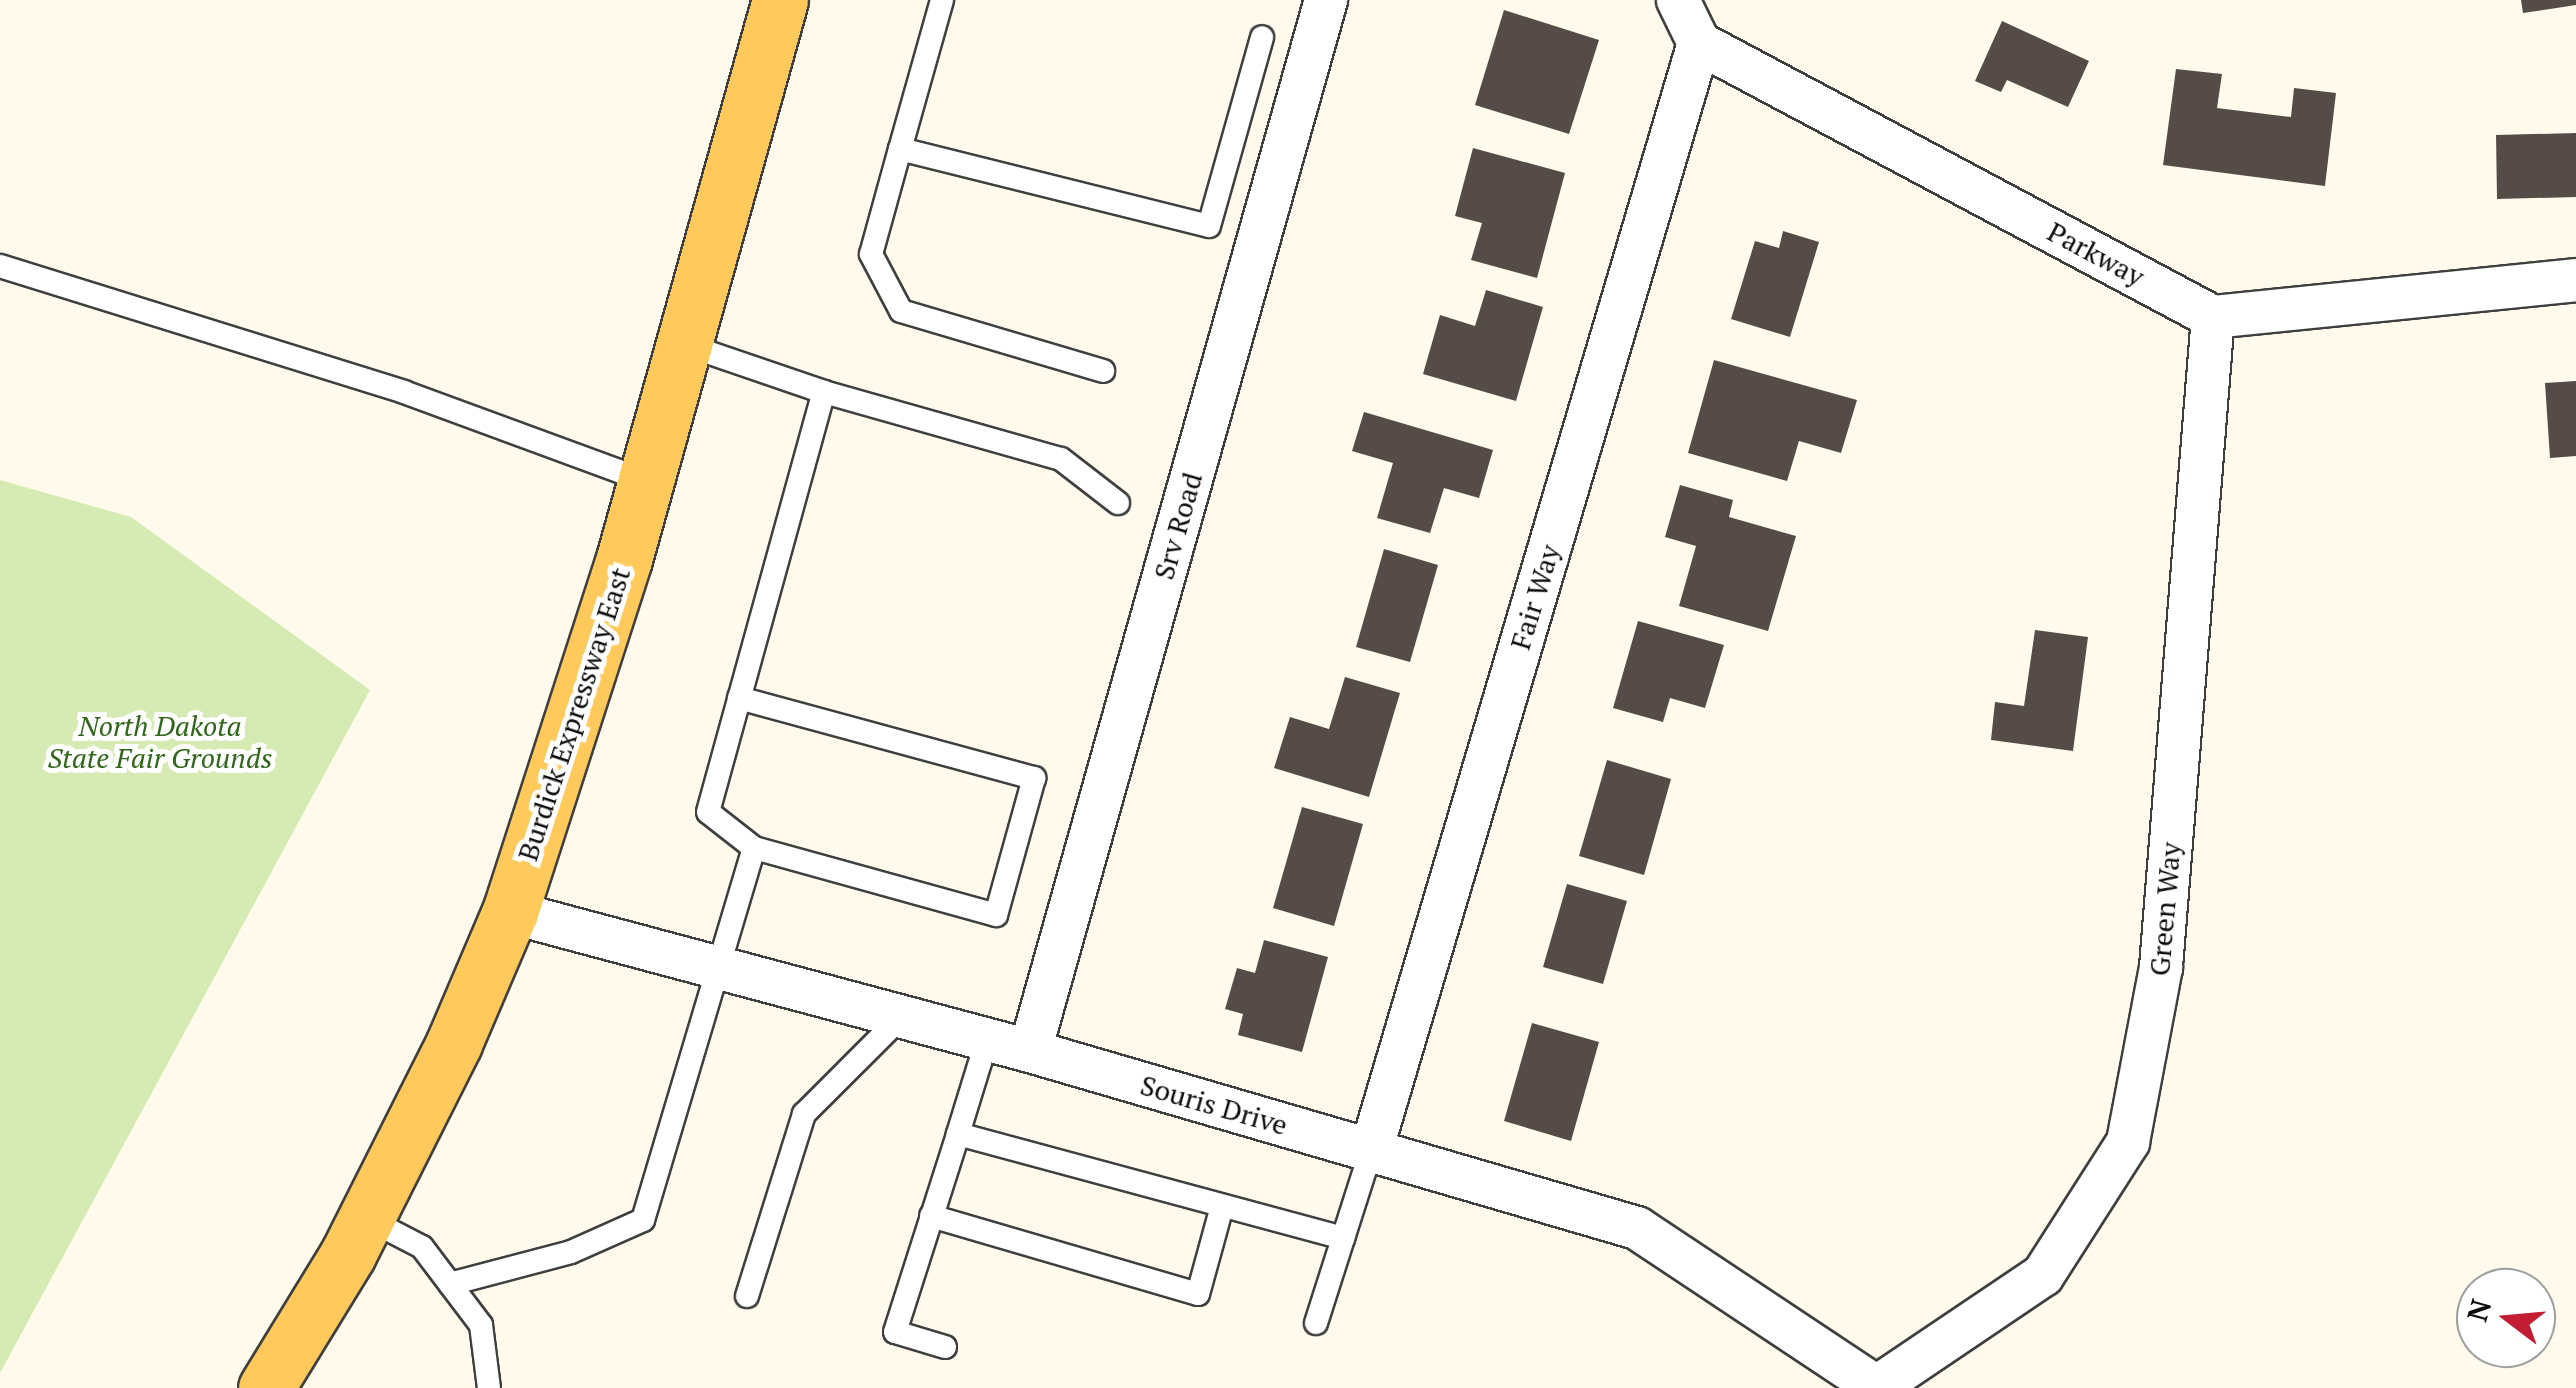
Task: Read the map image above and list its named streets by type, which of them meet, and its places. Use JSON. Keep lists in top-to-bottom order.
{
  "streets": {
    "main road": ["Burdick Expressway East"],
    "street": [
      "Parkway",
      "Srv Road",
      "Fair Way",
      "Green Way",
      "Souris Drive"
    ]
  },
  "crossings": [
    ["Parkway", "Fair Way"],
    ["Parkway", "Green Way"],
    ["Srv Road", "Souris Drive"],
    ["Fair Way", "Souris Drive"],
    ["Burdick Expressway East", "Souris Drive"],
    ["Green Way", "Souris Drive"]
  ],
  "parks": ["North Dakota State Fair Grounds"],
  "north": "left"
}
